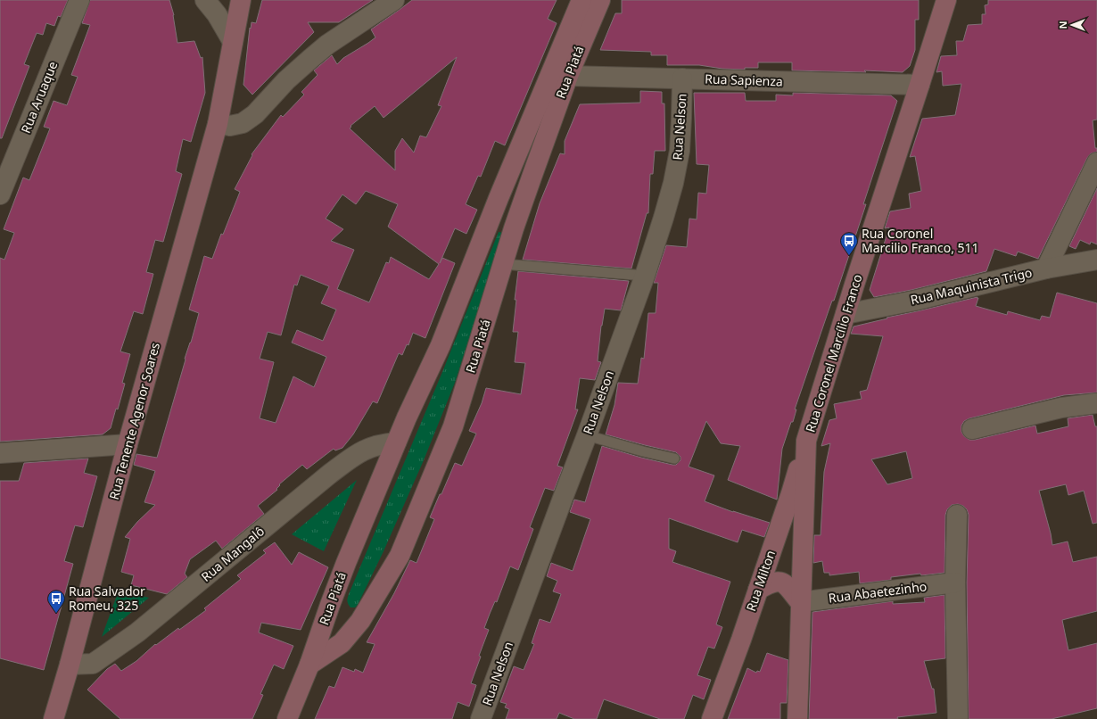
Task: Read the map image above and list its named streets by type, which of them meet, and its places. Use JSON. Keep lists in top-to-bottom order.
{
  "streets": {
    "street": [
      "Rua Piatá",
      "Rua Sapienza",
      "Rua Aruaque",
      "Rua Nelson",
      "Rua Maquinista Trigo",
      "Rua Coronel Marcílio Franco",
      "Rua Tenente Agenor Soares",
      "Rua Mangalô",
      "Rua Milton",
      "Rua Abaetezinho"
    ]
  },
  "crossings": [
    ["Rua Piatá", "Rua Sapienza"],
    ["Rua Piatá", "Rua Mangalô"],
    ["Rua Sapienza", "Rua Nelson"],
    ["Rua Sapienza", "Rua Coronel Marcílio Franco"],
    ["Rua Maquinista Trigo", "Rua Coronel Marcílio Franco"],
    ["Rua Coronel Marcílio Franco", "Rua Milton"],
    ["Rua Coronel Marcílio Franco", "Rua Abaetezinho"],
    ["Rua Tenente Agenor Soares", "Rua Mangalô"]
  ],
  "places": {
    "bus stop": ["Rua Coronel Marcilio Franco, 511", "Rua Salvador Romeu, 325"]
  },
  "north": "left"
}
